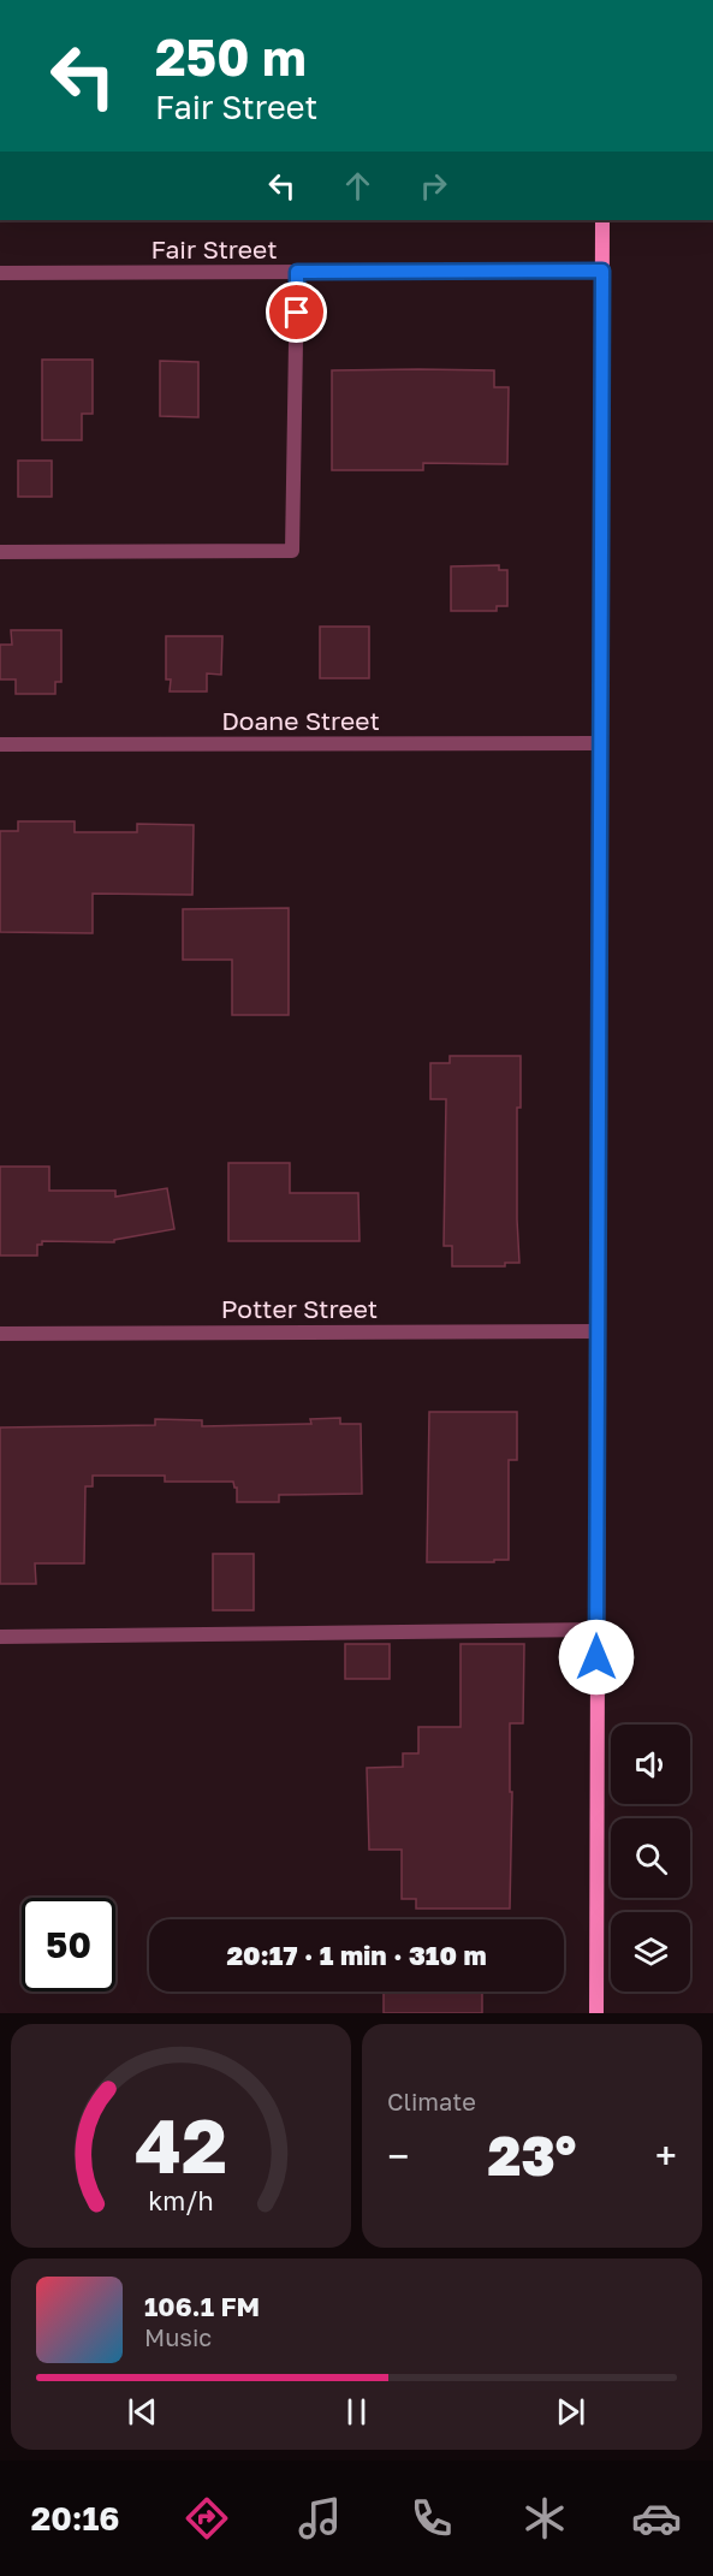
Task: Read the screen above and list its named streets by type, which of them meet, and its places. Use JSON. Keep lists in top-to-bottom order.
{
  "streets": {
    "street": ["Fair Street", "Doane Street", "Potter Street"]
  },
  "page": {
    "turn": ["250 m", "Fair Street"],
    "limit": "50",
    "trip": "20:17 · 1 min · 310 m",
    "tile": "Climate",
    "heat": ["−", "23°", "+"],
    "song": ["106.1 FM", "Music"],
    "tabs": "20:16",
    "gauge": ["42", "km/h"]
  }
}
